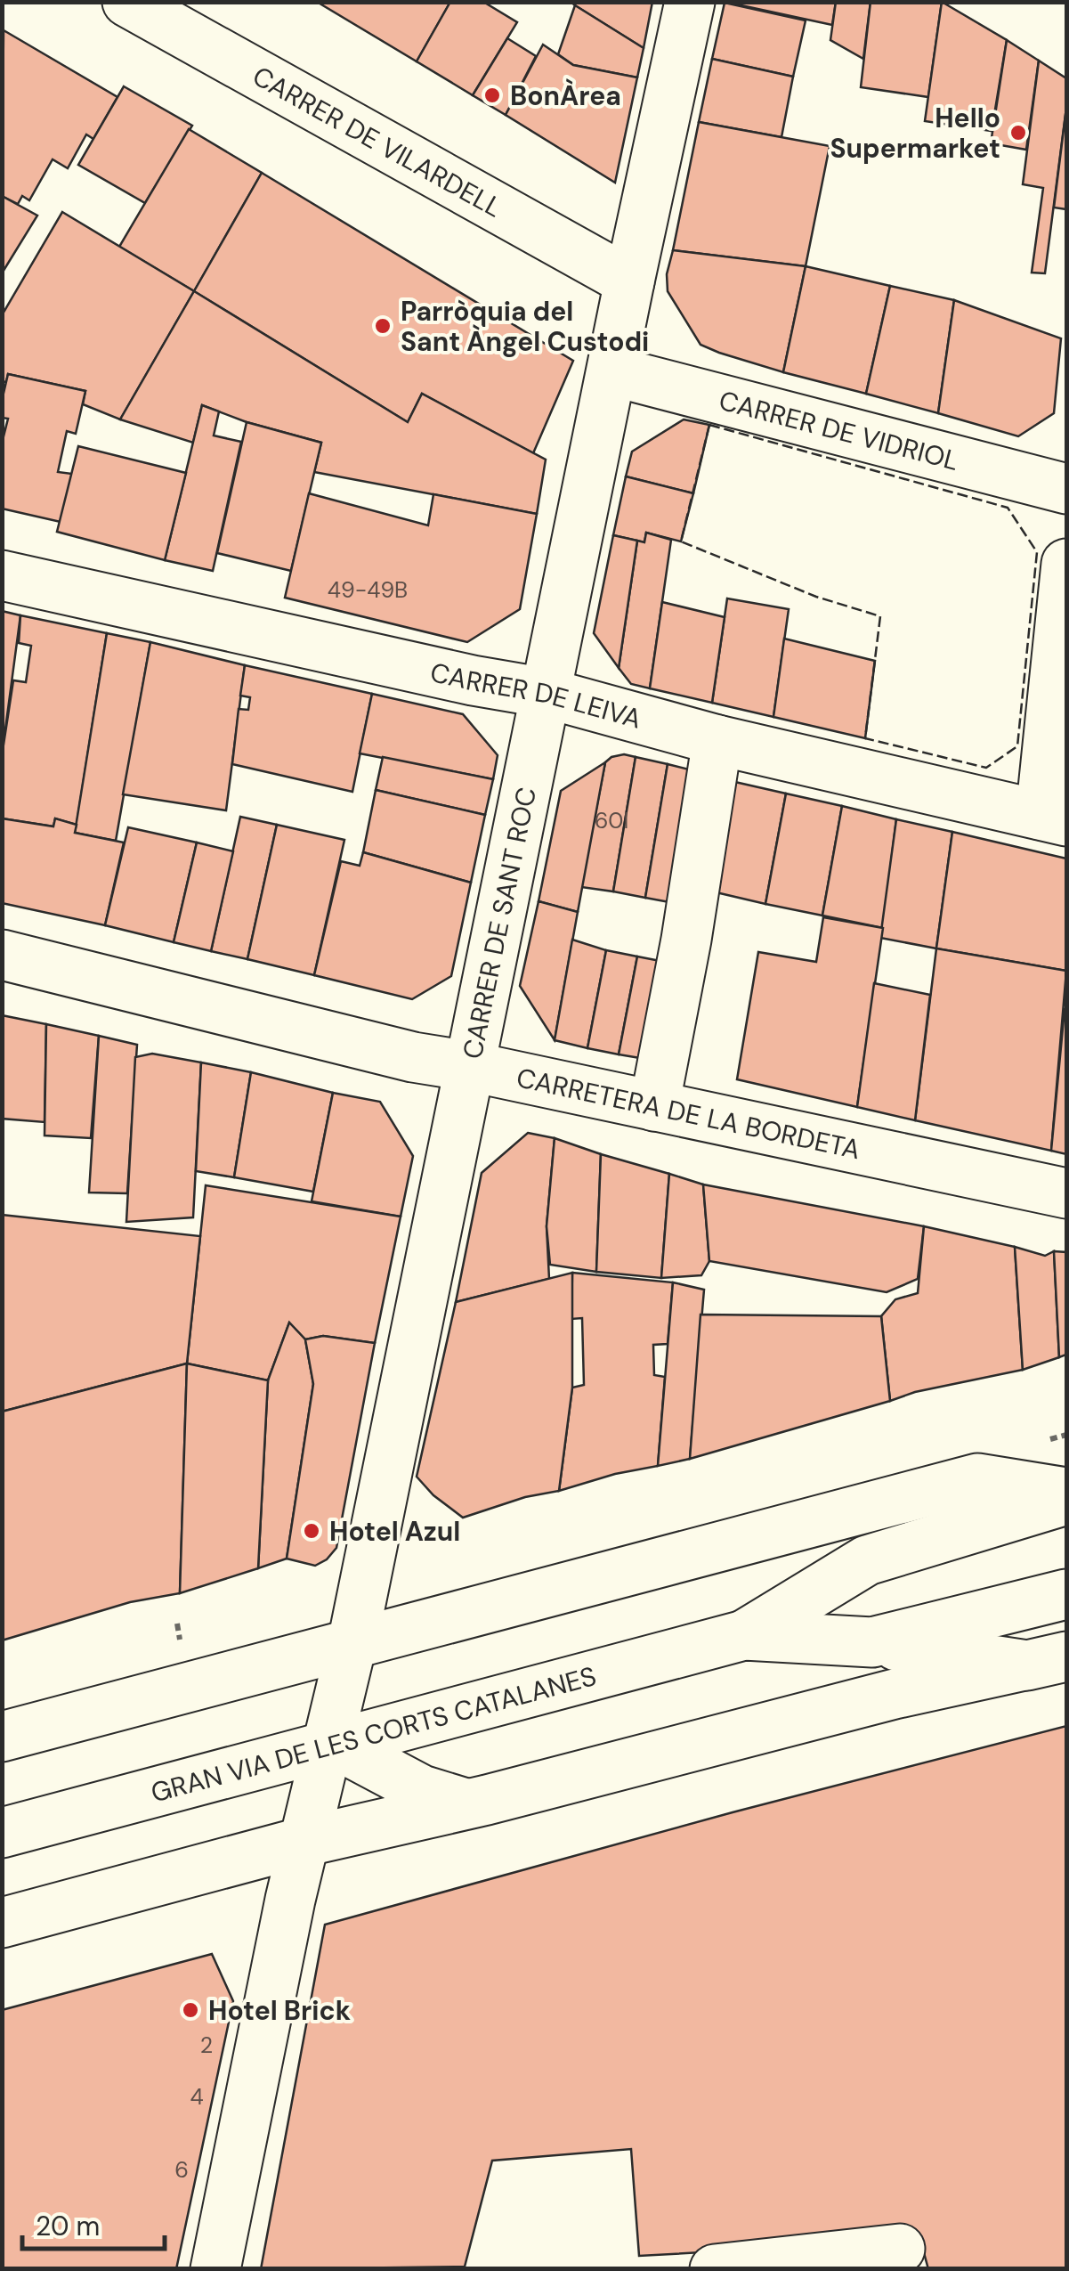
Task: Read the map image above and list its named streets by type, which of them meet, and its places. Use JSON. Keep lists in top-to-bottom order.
{
  "streets": {
    "street": [
      "CARRER DE VILARDELL",
      "CARRER DE VIDRIOL",
      "CARRER DE LEIVA",
      "CARRER DE SANT ROC",
      "CARRETERA DE LA BORDETA",
      "GRAN VIA DE LES CORTS CATALANES"
    ]
  },
  "crossings": [
    ["CARRER DE VILARDELL", "CARRER DE SANT ROC"],
    ["CARRER DE VIDRIOL", "CARRER DE SANT ROC"],
    ["CARRER DE LEIVA", "CARRER DE SANT ROC"],
    ["CARRER DE SANT ROC", "CARRETERA DE LA BORDETA"],
    ["CARRER DE SANT ROC", "GRAN VIA DE LES CORTS CATALANES"]
  ],
  "places": [
    "BonÀrea",
    "Hello Supermarket",
    "Parròquia del Sant Àngel Custodi",
    "Hotel Azul",
    "Hotel Brick"
  ],
  "house_numbers": [
    "49-49B",
    "60I",
    "2",
    "4",
    "6"
  ],
  "scale_bar": "20 m"
}
